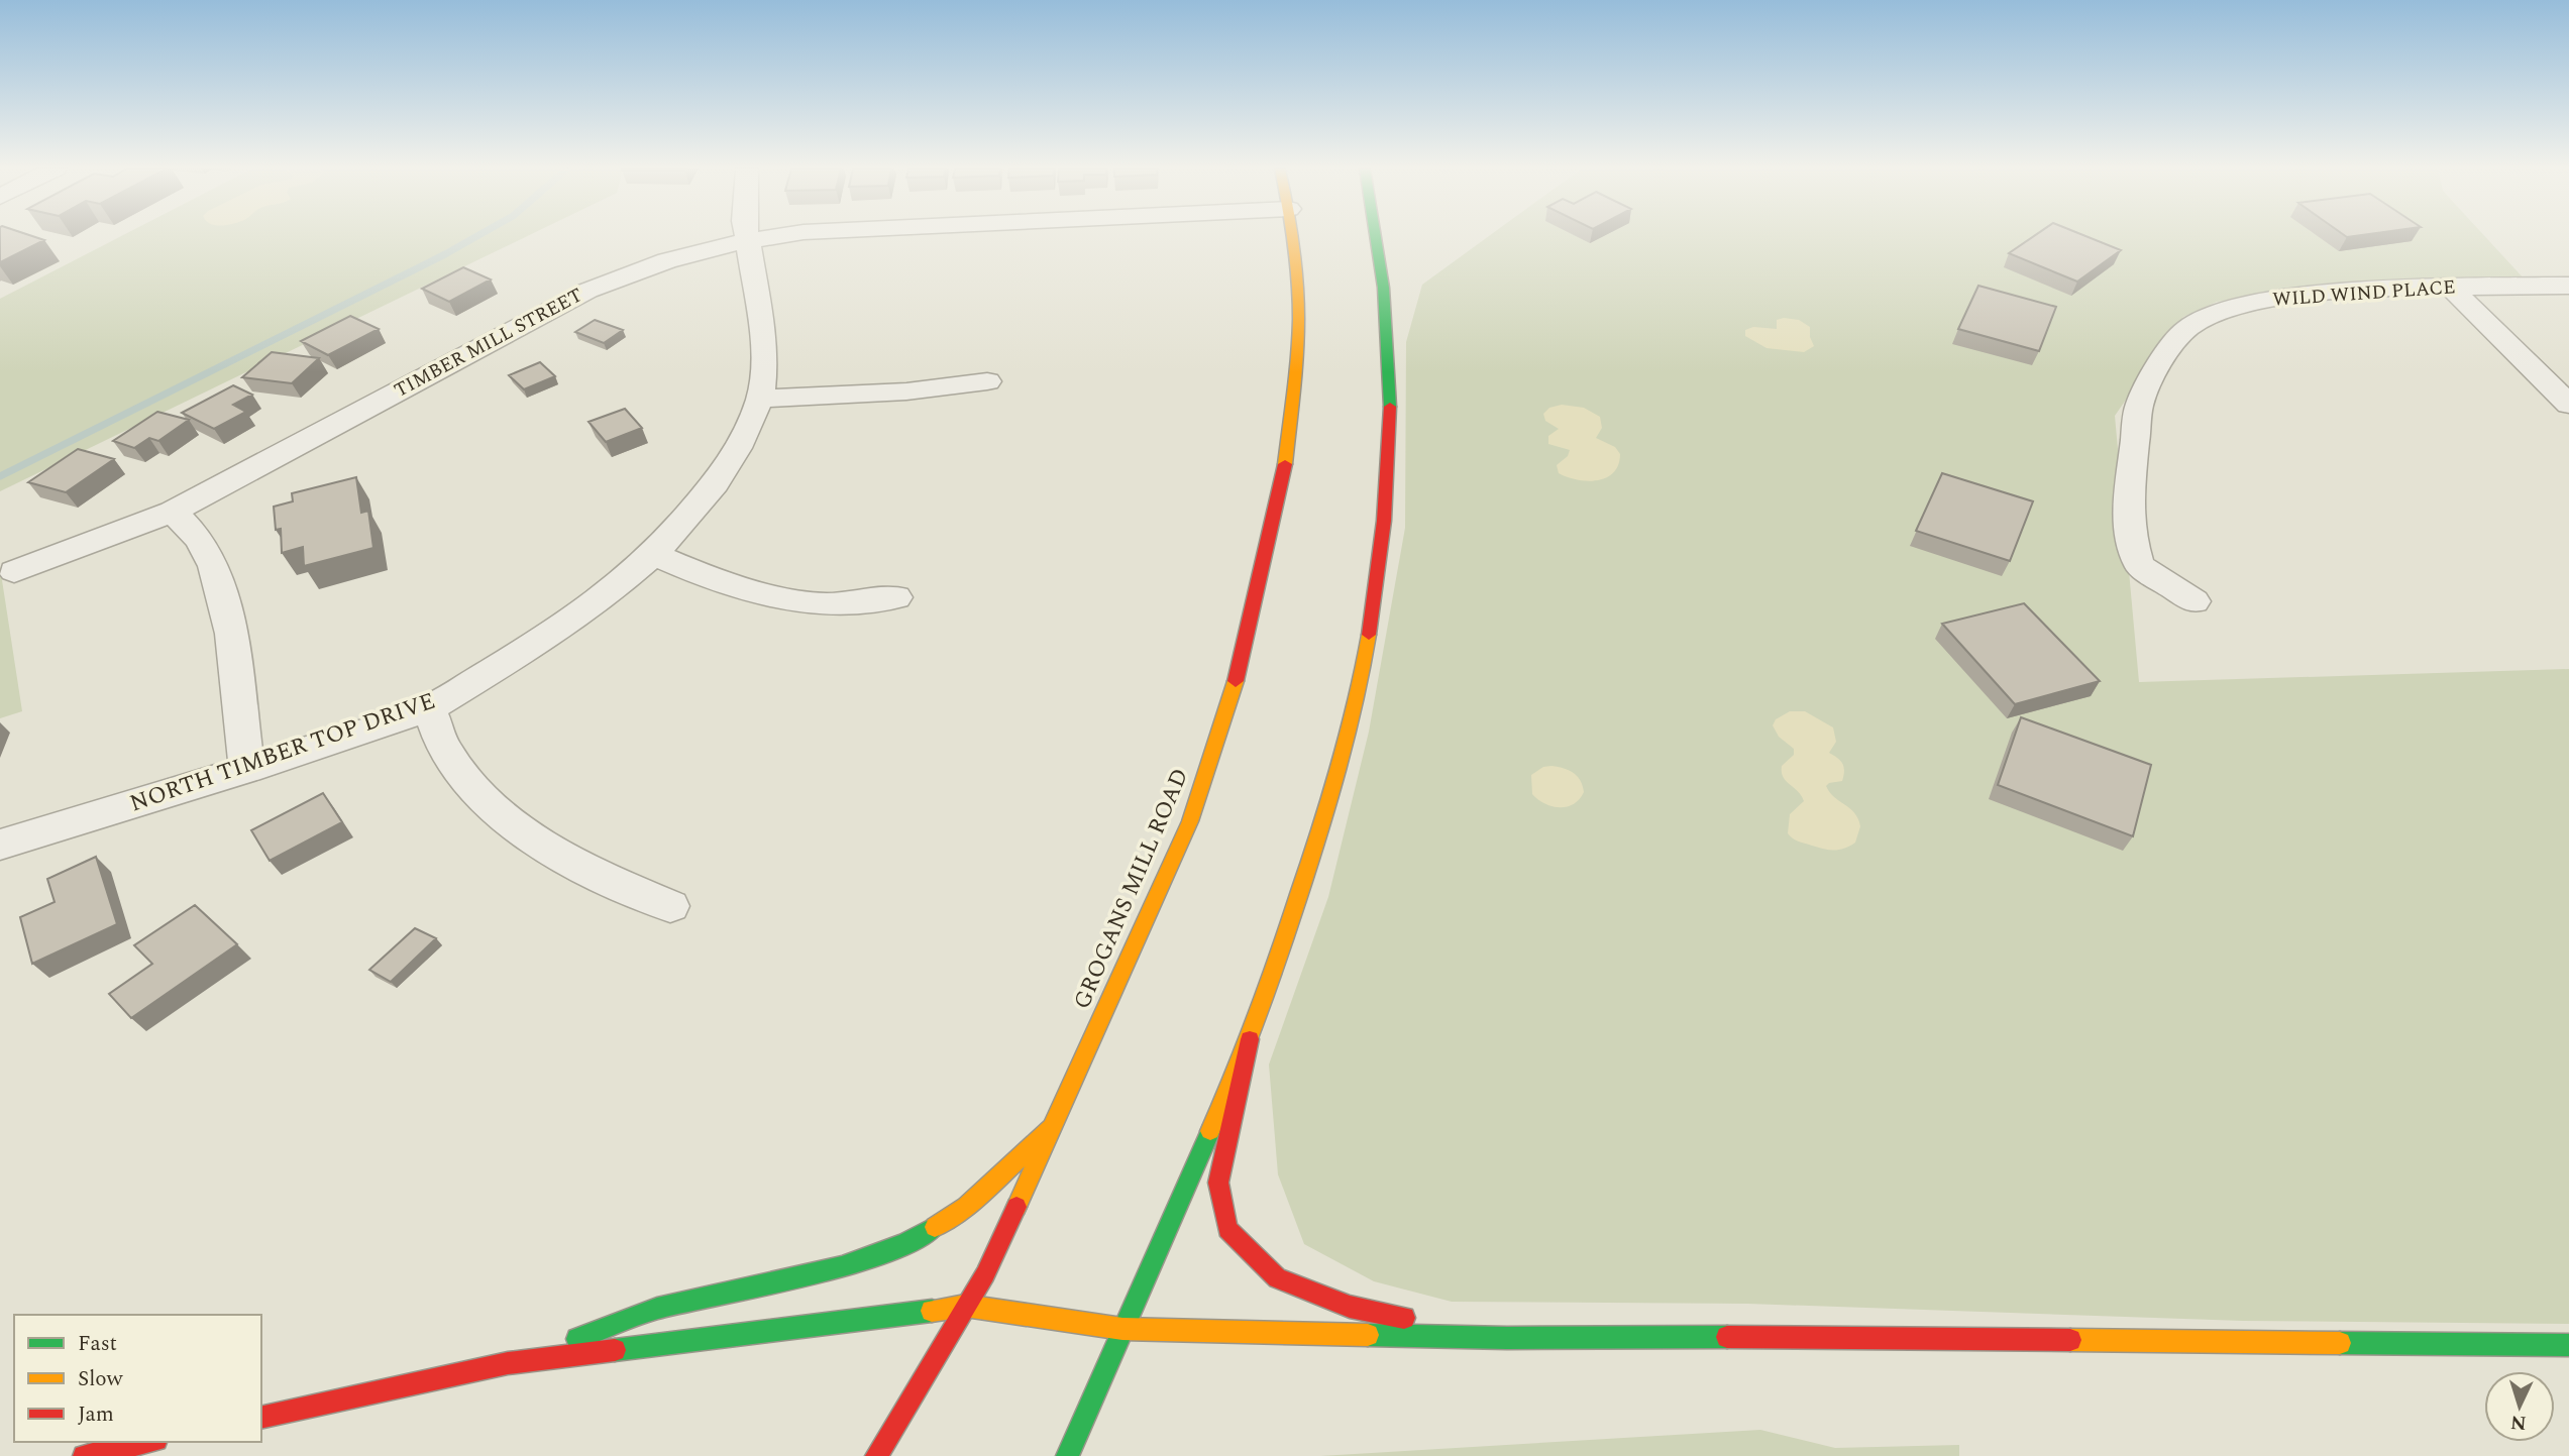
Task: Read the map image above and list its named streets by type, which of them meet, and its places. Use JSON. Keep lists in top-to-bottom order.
{
  "streets": {
    "main road": ["GROGANS MILL ROAD"],
    "street": ["WILD WIND PLACE", "TIMBER MILL STREET", "NORTH TIMBER TOP DRIVE"]
  },
  "crossings": [
    ["TIMBER MILL STREET", "NORTH TIMBER TOP DRIVE"]
  ],
  "legend": ["Fast", "Slow", "Jam"],
  "north": "bottom"
}
